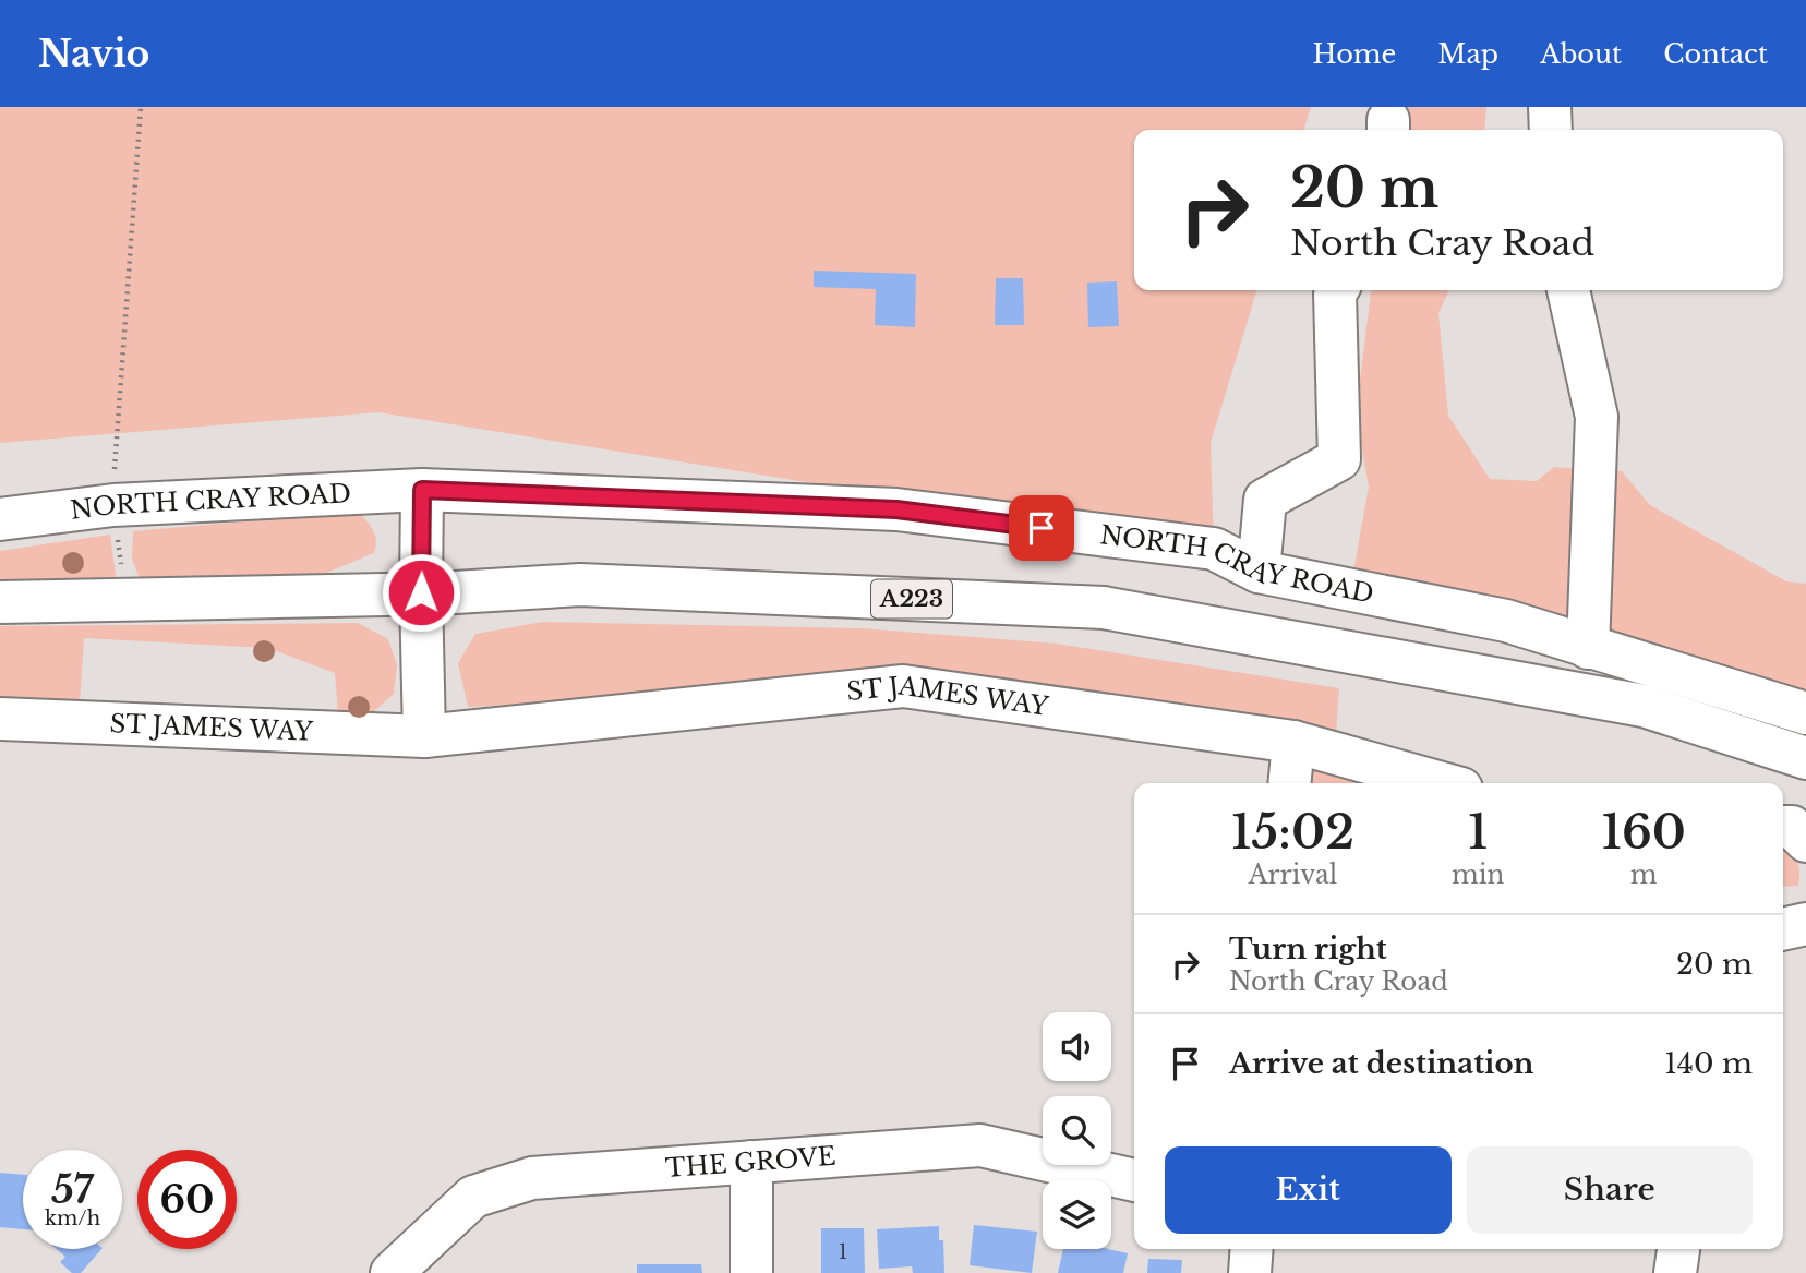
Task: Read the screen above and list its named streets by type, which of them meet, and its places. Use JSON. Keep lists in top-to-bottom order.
{
  "streets": {
    "main road": [
      "NORTH CRAY ROAD",
      "A223",
      "ST JAMES WAY",
      "THE GROVE"
    ]
  },
  "house_numbers": ["1"],
  "page": {
    "header": "Navio",
    "nav": [
      "Home",
      "Map",
      "About",
      "Contact"
    ],
    "turn": ["20 m", "North Cray Road"],
    "eta": [
      "15:02",
      "Arrival",
      "1",
      "min",
      "160",
      "m"
    ],
    "list": [
      {
        "name": "Turn right",
        "note": "North Cray Road",
        "value": "20 m"
      },
      {
        "name": "Arrive at destination",
        "value": "140 m"
      }
    ],
    "buttons": ["Exit", "Share"],
    "speed": "57 km/h",
    "limit": "60"
  }
}
